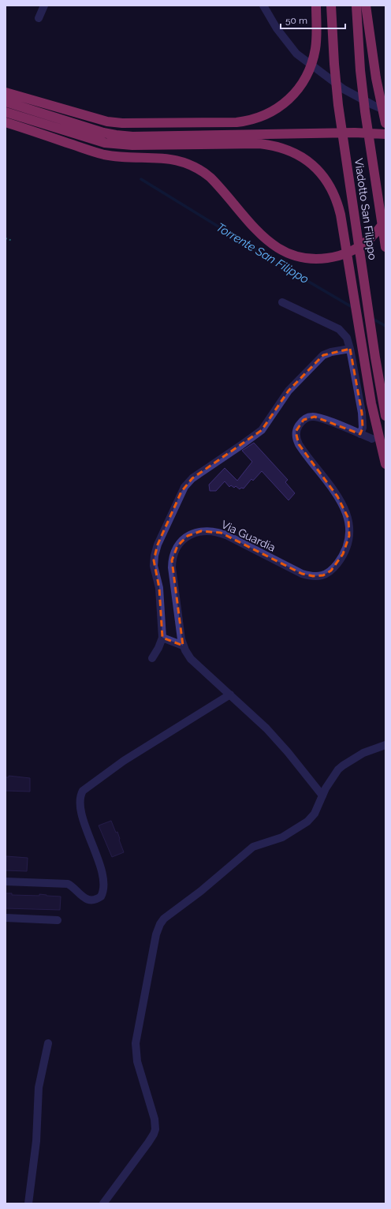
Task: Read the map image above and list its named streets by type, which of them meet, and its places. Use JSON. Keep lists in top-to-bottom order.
{
  "streets": {
    "highway": ["Viadotto San Filippo"],
    "street": ["Via Guardia"]
  },
  "water": ["Torrente San Filippo"],
  "scale_bar": "50 m"
}
